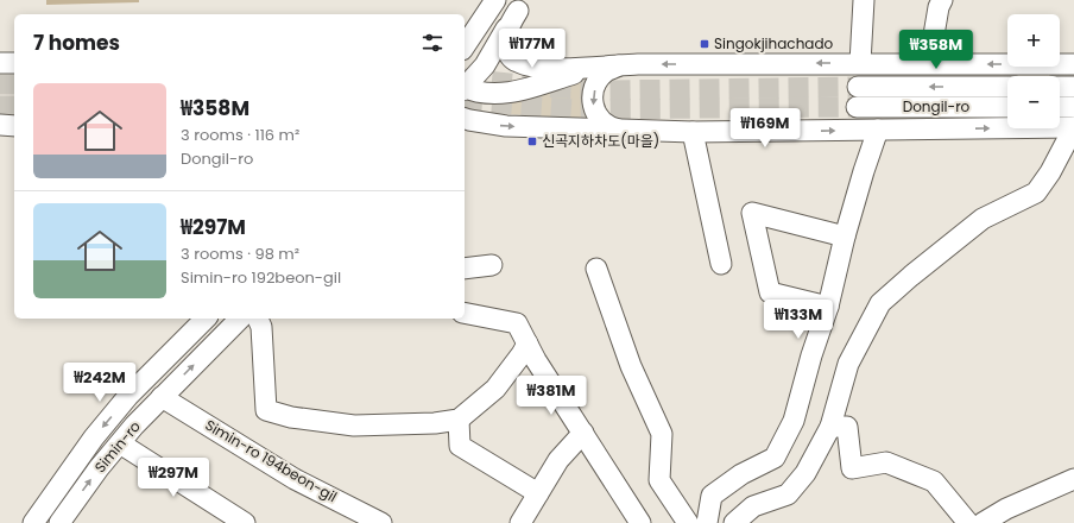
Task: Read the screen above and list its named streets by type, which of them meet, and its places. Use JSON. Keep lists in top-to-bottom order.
{
  "streets": {
    "street": ["Dongil-ro", "Simin-ro", "Simin-ro 194beon-gil"]
  },
  "crossings": [
    ["Simin-ro", "Simin-ro 194beon-gil"]
  ],
  "places": {
    "transit": ["Singokjihachado", "신곡지하차도(마을)"]
  },
  "page": {
    "map_buttons": ["+", "−"],
    "heading": "7 homes",
    "price": [
      "₩177M",
      "₩358M",
      "₩169M",
      "₩133M",
      "₩242M",
      "₩381M",
      "₩297M"
    ],
    "list": [
      {
        "name": "₩358M",
        "note": "3 rooms · 116 m² · Dongil-ro"
      },
      {
        "name": "₩297M",
        "note": "3 rooms · 98 m² · Simin-ro 192beon-gil"
      }
    ]
  }
}
